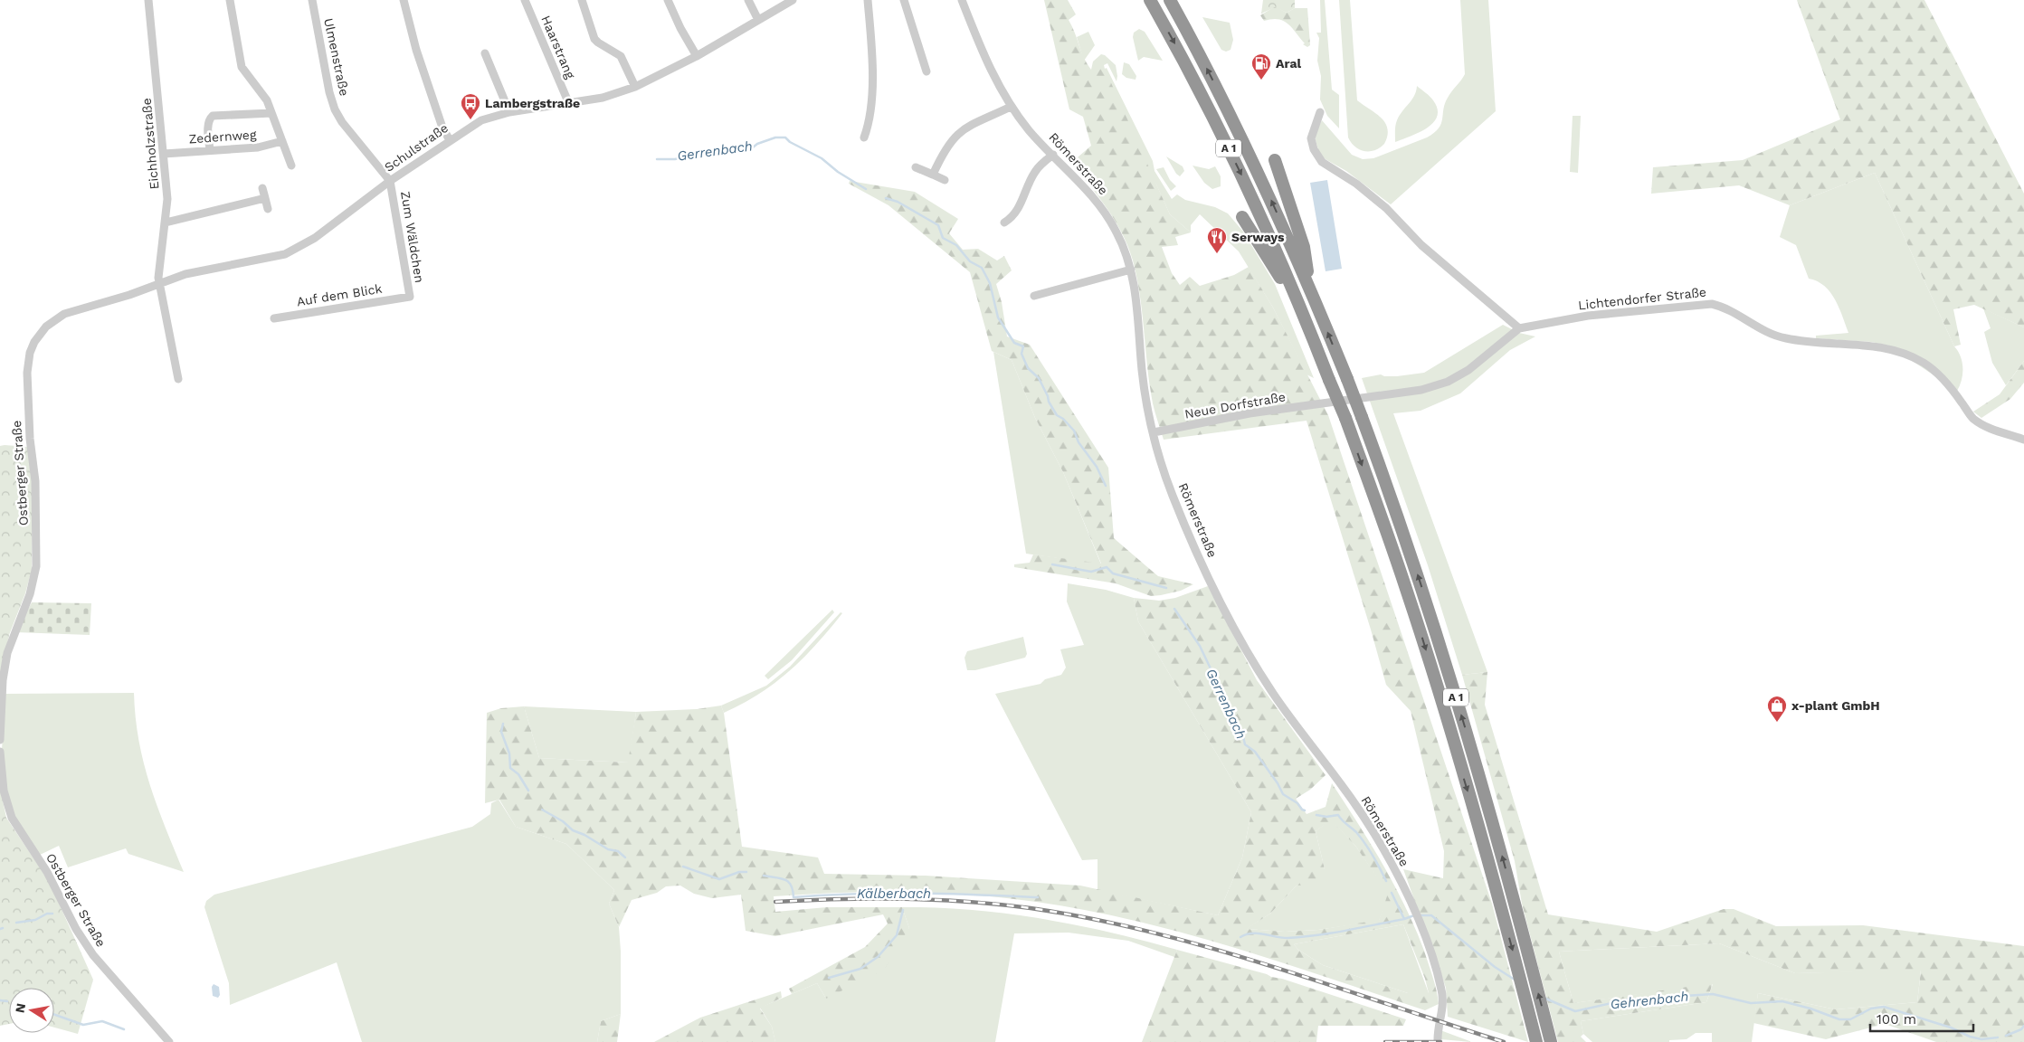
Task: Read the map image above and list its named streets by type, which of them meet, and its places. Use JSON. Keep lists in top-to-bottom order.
{
  "streets": {
    "highway": ["A 1"],
    "street": [
      "Haarstrang",
      "Ulmenstraße",
      "Zedernweg",
      "Eichholzstraße",
      "Schulstraße",
      "Römerstraße",
      "Zum Wäldchen",
      "Auf dem Blick",
      "Lichtendorfer Straße",
      "Neue Dorfstraße",
      "Ostberger Straße"
    ]
  },
  "crossings": [
    ["Haarstrang", "Schulstraße"],
    ["Ulmenstraße", "Schulstraße"],
    ["Ulmenstraße", "Zum Wäldchen"],
    ["Zedernweg", "Eichholzstraße"],
    ["Eichholzstraße", "Schulstraße"],
    ["Eichholzstraße", "Ostberger Straße"],
    ["Schulstraße", "Zum Wäldchen"],
    ["Schulstraße", "Ostberger Straße"],
    ["Römerstraße", "Neue Dorfstraße"],
    ["Zum Wäldchen", "Auf dem Blick"],
    ["Lichtendorfer Straße", "Neue Dorfstraße"]
  ],
  "water": ["Gerrenbach", "Kälberbach", "Gehrenbach"],
  "places": {
    "fuel station": ["Aral"],
    "bus stop": ["Lambergstraße"],
    "restaurant": ["Serways"],
    "shop": ["x-plant GmbH"]
  },
  "scale_bar": "100 m",
  "north": "left"
}
